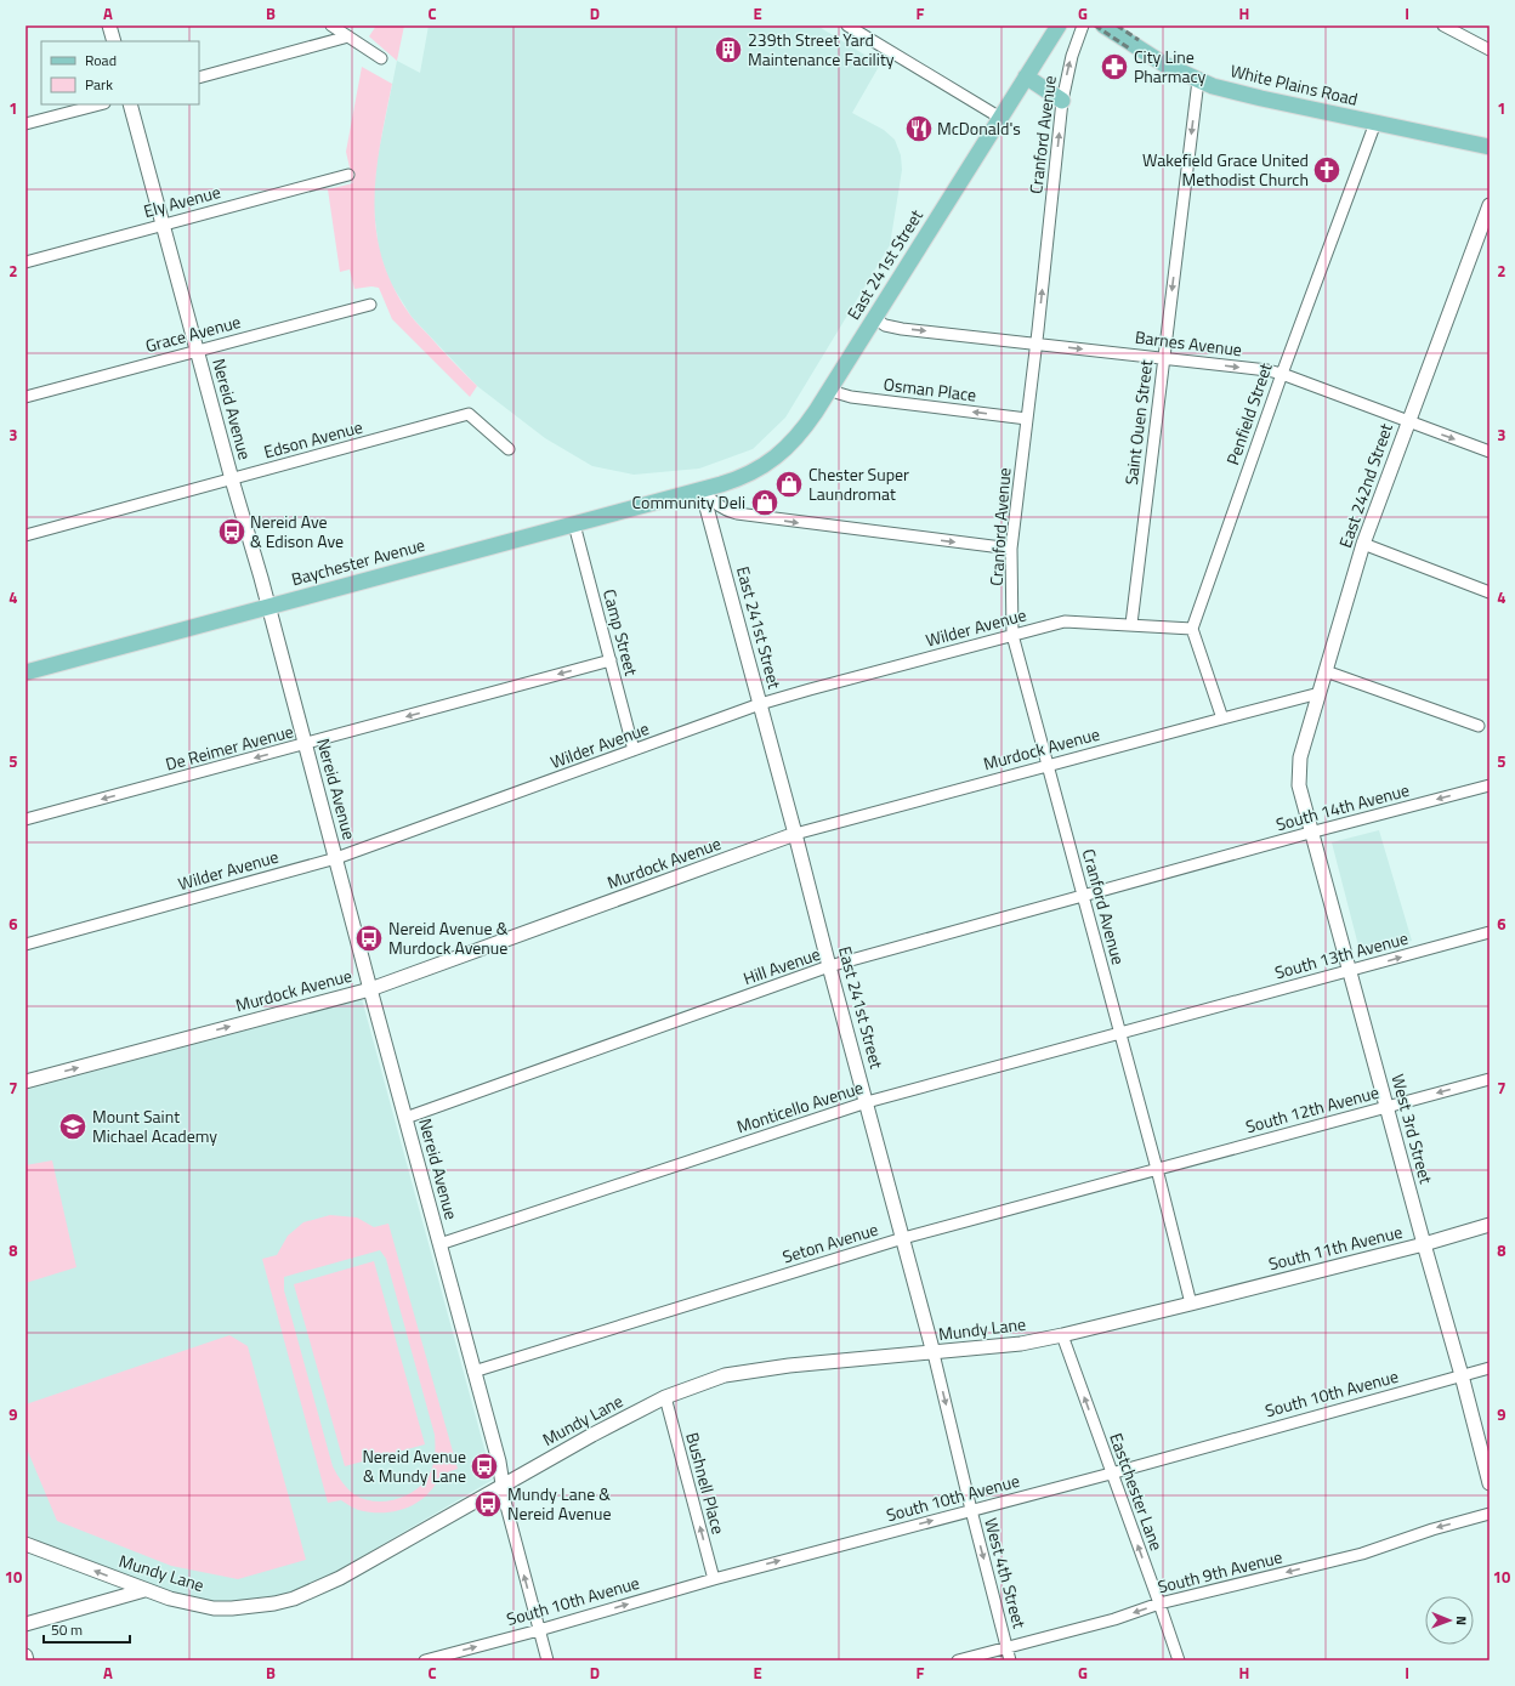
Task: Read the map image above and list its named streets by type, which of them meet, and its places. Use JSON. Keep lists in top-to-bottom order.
{
  "streets": {
    "main road": ["White Plains Road", "East 241st Street", "Baychester Avenue"],
    "street": [
      "Cranford Avenue",
      "Ely Avenue",
      "Grace Avenue",
      "Barnes Avenue",
      "Osman Place",
      "Nereid Avenue",
      "Penfield Street",
      "Saint Ouen Street",
      "Edson Avenue",
      "East 242nd Street",
      "Wilder Avenue",
      "Camp Street",
      "De Reimer Avenue",
      "Murdock Avenue",
      "South 14th Avenue",
      "South 13th Avenue",
      "Hill Avenue",
      "Monticello Avenue",
      "South 12th Avenue",
      "West 3rd Street",
      "Seton Avenue",
      "South 11th Avenue",
      "Mundy Lane",
      "South 10th Avenue",
      "Bushnell Place",
      "Eastchester Lane",
      "South 9th Avenue",
      "West 4th Street"
    ]
  },
  "crossings": [
    ["White Plains Road", "Penfield Street"],
    ["White Plains Road", "Saint Ouen Street"],
    ["Cranford Avenue", "Barnes Avenue"],
    ["Cranford Avenue", "Osman Place"],
    ["Cranford Avenue", "Wilder Avenue"],
    ["Cranford Avenue", "Murdock Avenue"],
    ["Cranford Avenue", "Hill Avenue"],
    ["Cranford Avenue", "Monticello Avenue"],
    ["Cranford Avenue", "Seton Avenue"],
    ["Cranford Avenue", "South 11th Avenue"],
    ["Cranford Avenue", "Mundy Lane"],
    ["Ely Avenue", "Nereid Avenue"],
    ["East 241st Street", "Barnes Avenue"],
    ["East 241st Street", "Osman Place"],
    ["East 241st Street", "Baychester Avenue"],
    ["East 241st Street", "Wilder Avenue"],
    ["East 241st Street", "Murdock Avenue"],
    ["East 241st Street", "Hill Avenue"],
    ["East 241st Street", "Monticello Avenue"],
    ["East 241st Street", "Seton Avenue"],
    ["East 241st Street", "Mundy Lane"],
    ["East 241st Street", "West 4th Street"],
    ["Grace Avenue", "Nereid Avenue"],
    ["Barnes Avenue", "Penfield Street"],
    ["Barnes Avenue", "Saint Ouen Street"],
    ["Barnes Avenue", "East 242nd Street"],
    ["Nereid Avenue", "Edson Avenue"],
    ["Nereid Avenue", "Baychester Avenue"],
    ["Nereid Avenue", "Wilder Avenue"],
    ["Nereid Avenue", "De Reimer Avenue"],
    ["Nereid Avenue", "Murdock Avenue"],
    ["Nereid Avenue", "Hill Avenue"],
    ["Nereid Avenue", "Monticello Avenue"],
    ["Nereid Avenue", "Seton Avenue"],
    ["Nereid Avenue", "Mundy Lane"],
    ["Penfield Street", "Wilder Avenue"],
    ["Saint Ouen Street", "Wilder Avenue"],
    ["East 242nd Street", "Murdock Avenue"],
    ["East 242nd Street", "West 3rd Street"],
    ["Baychester Avenue", "Camp Street"],
    ["Wilder Avenue", "Camp Street"],
    ["Camp Street", "De Reimer Avenue"],
    ["South 14th Avenue", "Hill Avenue"],
    ["South 14th Avenue", "West 3rd Street"],
    ["South 13th Avenue", "Monticello Avenue"],
    ["South 13th Avenue", "West 3rd Street"],
    ["South 12th Avenue", "West 3rd Street"],
    ["South 12th Avenue", "Seton Avenue"],
    ["West 3rd Street", "South 11th Avenue"],
    ["West 3rd Street", "South 10th Avenue"],
    ["South 11th Avenue", "Mundy Lane"],
    ["Mundy Lane", "Bushnell Place"],
    ["Mundy Lane", "Eastchester Lane"],
    ["Mundy Lane", "West 4th Street"],
    ["South 10th Avenue", "Bushnell Place"],
    ["South 10th Avenue", "Eastchester Lane"],
    ["South 10th Avenue", "West 4th Street"],
    ["Eastchester Lane", "South 9th Avenue"],
    ["South 9th Avenue", "West 4th Street"]
  ],
  "one_way": [
    "Barnes Avenue",
    "Osman Place",
    "Saint Ouen Street",
    "De Reimer Avenue",
    "South 14th Avenue",
    "South 13th Avenue",
    "South 12th Avenue",
    "South 10th Avenue",
    "Bushnell Place",
    "Eastchester Lane",
    "South 9th Avenue",
    "West 4th Street"
  ],
  "places": {
    "building": ["239th Street Yard Maintenance Facility"],
    "pharmacy": ["City Line Pharmacy"],
    "restaurant": ["McDonald's"],
    "church": ["Wakefield Grace United Methodist Church"],
    "shop": ["Chester Super Laundromat", "Community Deli"],
    "bus stop": [
      "Nereid Ave & Edison Ave",
      "Nereid Avenue & Murdock Avenue",
      "Nereid Avenue & Mundy Lane",
      "Mundy Lane & Nereid Avenue"
    ],
    "school or university": ["Mount Saint Michael Academy"]
  },
  "legend": ["Road", "Park"],
  "scale_bar": "50 m",
  "north": "right",
  "grid": {
    "columns": [
      "A",
      "B",
      "C",
      "D",
      "E",
      "F",
      "G",
      "H",
      "I"
    ],
    "rows": [
      "1",
      "2",
      "3",
      "4",
      "5",
      "6",
      "7",
      "8",
      "9",
      "10"
    ]
  }
}
